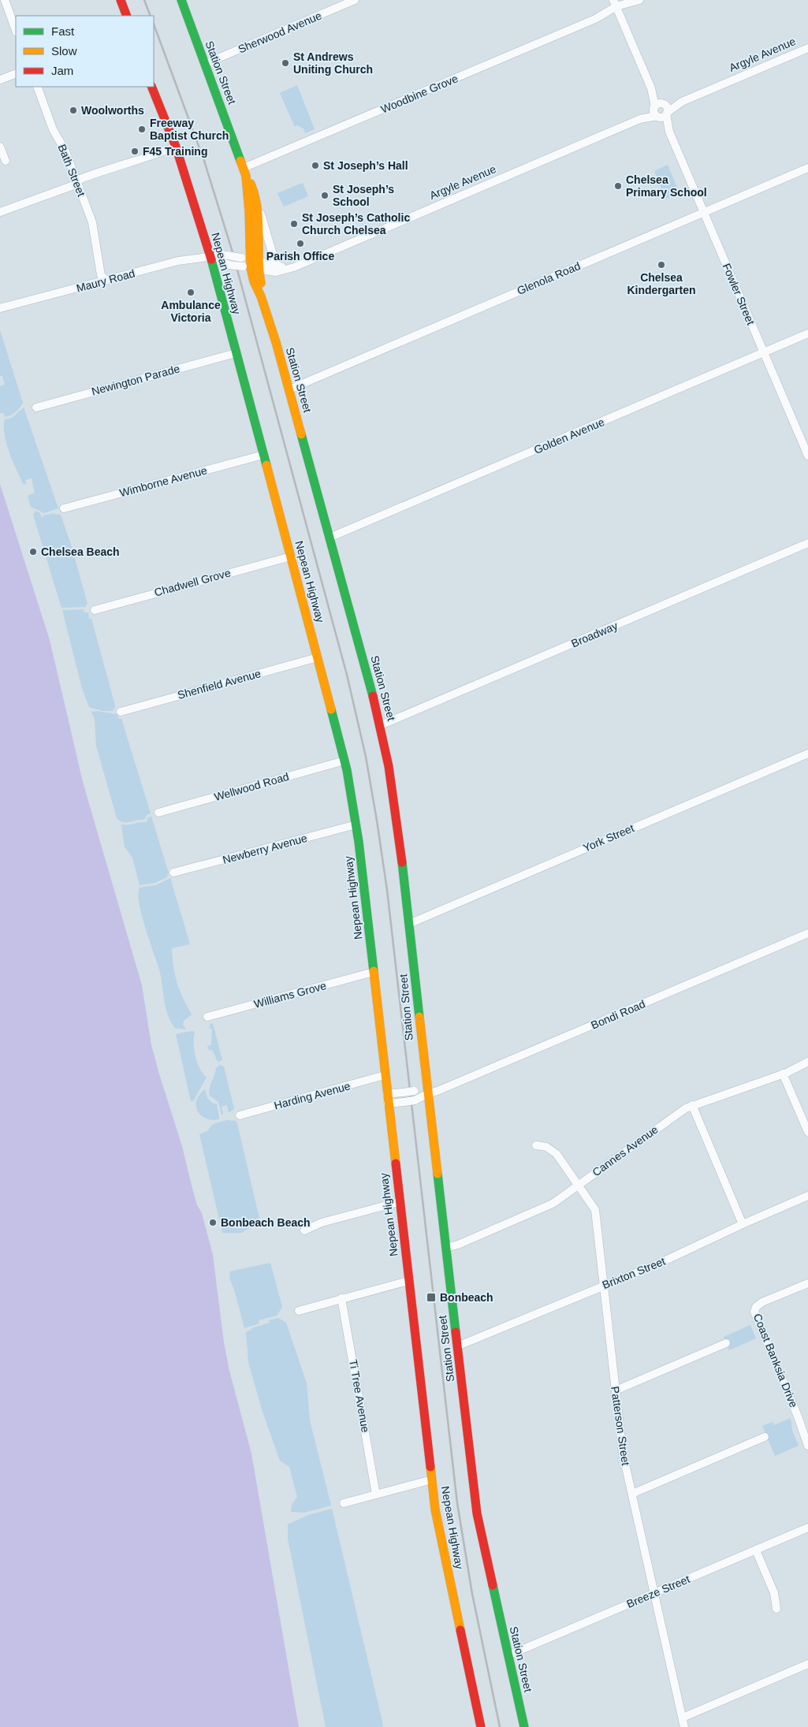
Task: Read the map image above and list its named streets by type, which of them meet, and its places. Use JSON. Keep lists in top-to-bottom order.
{
  "streets": {
    "main road": ["Station Street", "Nepean Highway"],
    "street": [
      "Sherwood Avenue",
      "Argyle Avenue",
      "Woodbine Grove",
      "Bath Street",
      "Glenola Road",
      "Maury Road",
      "Fowler Street",
      "Newington Parade",
      "Golden Avenue",
      "Wimborne Avenue",
      "Chadwell Grove",
      "Broadway",
      "Shenfield Avenue",
      "Wellwood Road",
      "York Street",
      "Newberry Avenue",
      "Williams Grove",
      "Bondi Road",
      "Harding Avenue",
      "Cannes Avenue",
      "Brixton Street",
      "Coast Banksia Drive",
      "Ti Tree Avenue",
      "Patterson Street",
      "Breeze Street"
    ]
  },
  "crossings": [
    ["Sherwood Avenue", "Station Street"],
    ["Argyle Avenue", "Station Street"],
    ["Argyle Avenue", "Nepean Highway"],
    ["Argyle Avenue", "Maury Road"],
    ["Argyle Avenue", "Fowler Street"],
    ["Station Street", "Woodbine Grove"],
    ["Station Street", "Glenola Road"],
    ["Station Street", "Golden Avenue"],
    ["Station Street", "Broadway"],
    ["Station Street", "York Street"],
    ["Station Street", "Bondi Road"],
    ["Station Street", "Cannes Avenue"],
    ["Station Street", "Brixton Street"],
    ["Station Street", "Breeze Street"],
    ["Woodbine Grove", "Fowler Street"],
    ["Bath Street", "Maury Road"],
    ["Nepean Highway", "Maury Road"],
    ["Nepean Highway", "Newington Parade"],
    ["Nepean Highway", "Wimborne Avenue"],
    ["Nepean Highway", "Chadwell Grove"],
    ["Nepean Highway", "Shenfield Avenue"],
    ["Nepean Highway", "Wellwood Road"],
    ["Nepean Highway", "Newberry Avenue"],
    ["Nepean Highway", "Williams Grove"],
    ["Nepean Highway", "Bondi Road"],
    ["Nepean Highway", "Harding Avenue"],
    ["Glenola Road", "Fowler Street"],
    ["Fowler Street", "Golden Avenue"],
    ["Cannes Avenue", "Patterson Street"],
    ["Brixton Street", "Patterson Street"],
    ["Patterson Street", "Breeze Street"]
  ],
  "places": {
    "other": [
      "St Andrews Uniting Church",
      "Woolworths",
      "Freeway Baptist Church",
      "F45 Training",
      "St Joseph’s Hall",
      "Chelsea Primary School",
      "St Joseph’s School",
      "St Joseph’s Catholic Church Chelsea",
      "Parish Office",
      "Chelsea Kindergarten",
      "Ambulance Victoria",
      "Chelsea Beach",
      "Bonbeach Beach"
    ],
    "transit": ["Bonbeach"]
  },
  "legend": ["Fast", "Slow", "Jam"]
}
